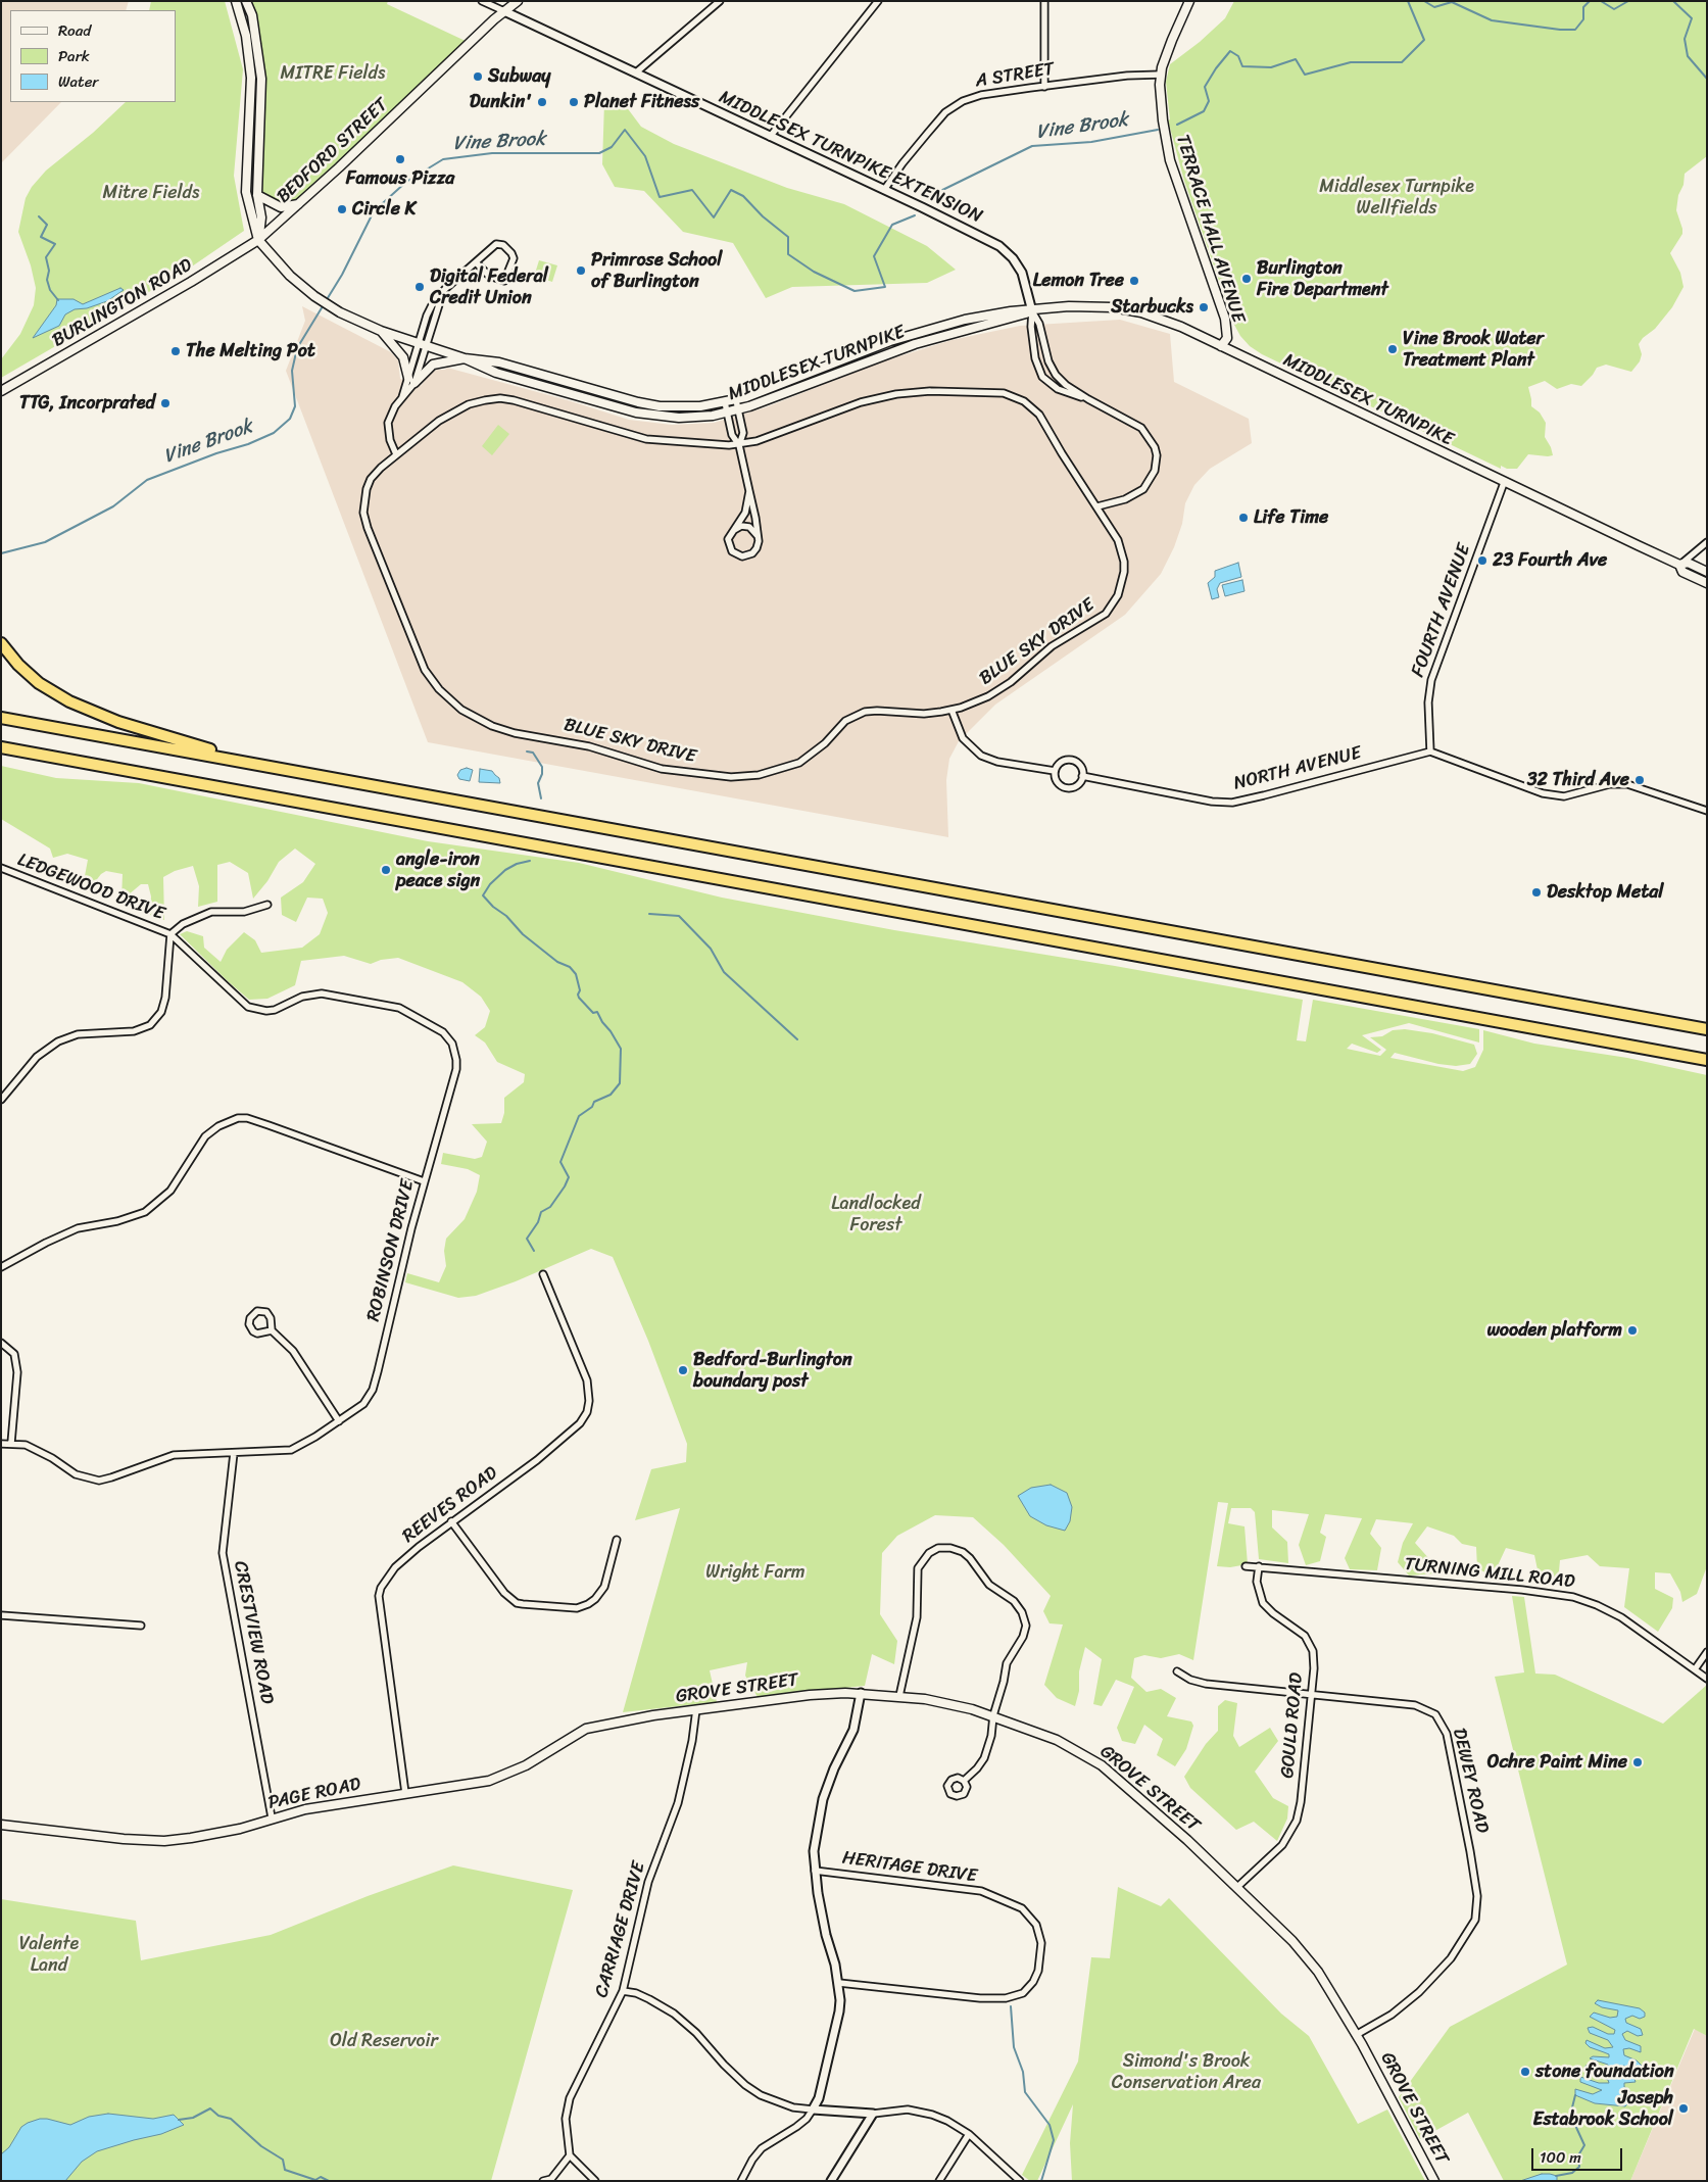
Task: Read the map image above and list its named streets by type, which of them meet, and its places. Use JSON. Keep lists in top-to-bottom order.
{
  "streets": {
    "main road": [
      "BEDFORD STREET",
      "TERRACE HALL AVENUE",
      "BURLINGTON ROAD",
      "MIDDLESEX TURNPIKE",
      "GROVE STREET",
      "PAGE ROAD"
    ],
    "street": [
      "A STREET",
      "MIDDLESEX TURNPIKE EXTENSION",
      "FOURTH AVENUE",
      "BLUE SKY DRIVE",
      "NORTH AVENUE",
      "LEDGEWOOD DRIVE",
      "ROBINSON DRIVE",
      "REEVES ROAD",
      "TURNING MILL ROAD",
      "CRESTVIEW ROAD",
      "GOULD ROAD",
      "DEWEY ROAD",
      "HERITAGE DRIVE",
      "CARRIAGE DRIVE"
    ]
  },
  "crossings": [
    ["A STREET", "MIDDLESEX TURNPIKE EXTENSION"],
    ["A STREET", "TERRACE HALL AVENUE"],
    ["BEDFORD STREET", "MIDDLESEX TURNPIKE EXTENSION"],
    ["BEDFORD STREET", "BURLINGTON ROAD"],
    ["BEDFORD STREET", "MIDDLESEX TURNPIKE"],
    ["MIDDLESEX TURNPIKE EXTENSION", "MIDDLESEX TURNPIKE"],
    ["TERRACE HALL AVENUE", "MIDDLESEX TURNPIKE"],
    ["BURLINGTON ROAD", "MIDDLESEX TURNPIKE"],
    ["MIDDLESEX TURNPIKE", "FOURTH AVENUE"],
    ["FOURTH AVENUE", "NORTH AVENUE"],
    ["LEDGEWOOD DRIVE", "ROBINSON DRIVE"],
    ["ROBINSON DRIVE", "CRESTVIEW ROAD"],
    ["REEVES ROAD", "PAGE ROAD"],
    ["TURNING MILL ROAD", "GOULD ROAD"],
    ["CRESTVIEW ROAD", "PAGE ROAD"],
    ["GROVE STREET", "GOULD ROAD"],
    ["GROVE STREET", "DEWEY ROAD"],
    ["GROVE STREET", "PAGE ROAD"],
    ["GROVE STREET", "CARRIAGE DRIVE"],
    ["GOULD ROAD", "DEWEY ROAD"]
  ],
  "water": ["Vine Brook"],
  "parks": [
    "MITRE Fields",
    "Middlesex Turnpike Wellfields",
    "Mitre Fields",
    "Landlocked Forest",
    "Wright Farm",
    "Valente Land",
    "Old Reservoir",
    "Simond's Brook Conservation Area"
  ],
  "places": [
    "Subway",
    "Dunkin'",
    "Planet Fitness",
    "Famous Pizza",
    "Circle K",
    "Primrose School of Burlington",
    "Burlington Fire Department",
    "Lemon Tree",
    "Digital Federal Credit Union",
    "Starbucks",
    "Vine Brook Water Treatment Plant",
    "The Melting Pot",
    "TTG, Incorprated",
    "Life Time",
    "23 Fourth Ave",
    "32 Third Ave",
    "angle-iron peace sign",
    "Desktop Metal",
    "wooden platform",
    "Bedford-Burlington boundary post",
    "Ochre Paint Mine",
    "stone foundation",
    "Joseph Estabrook School"
  ],
  "legend": ["Road", "Park", "Water"],
  "scale_bar": "100 m"
}
